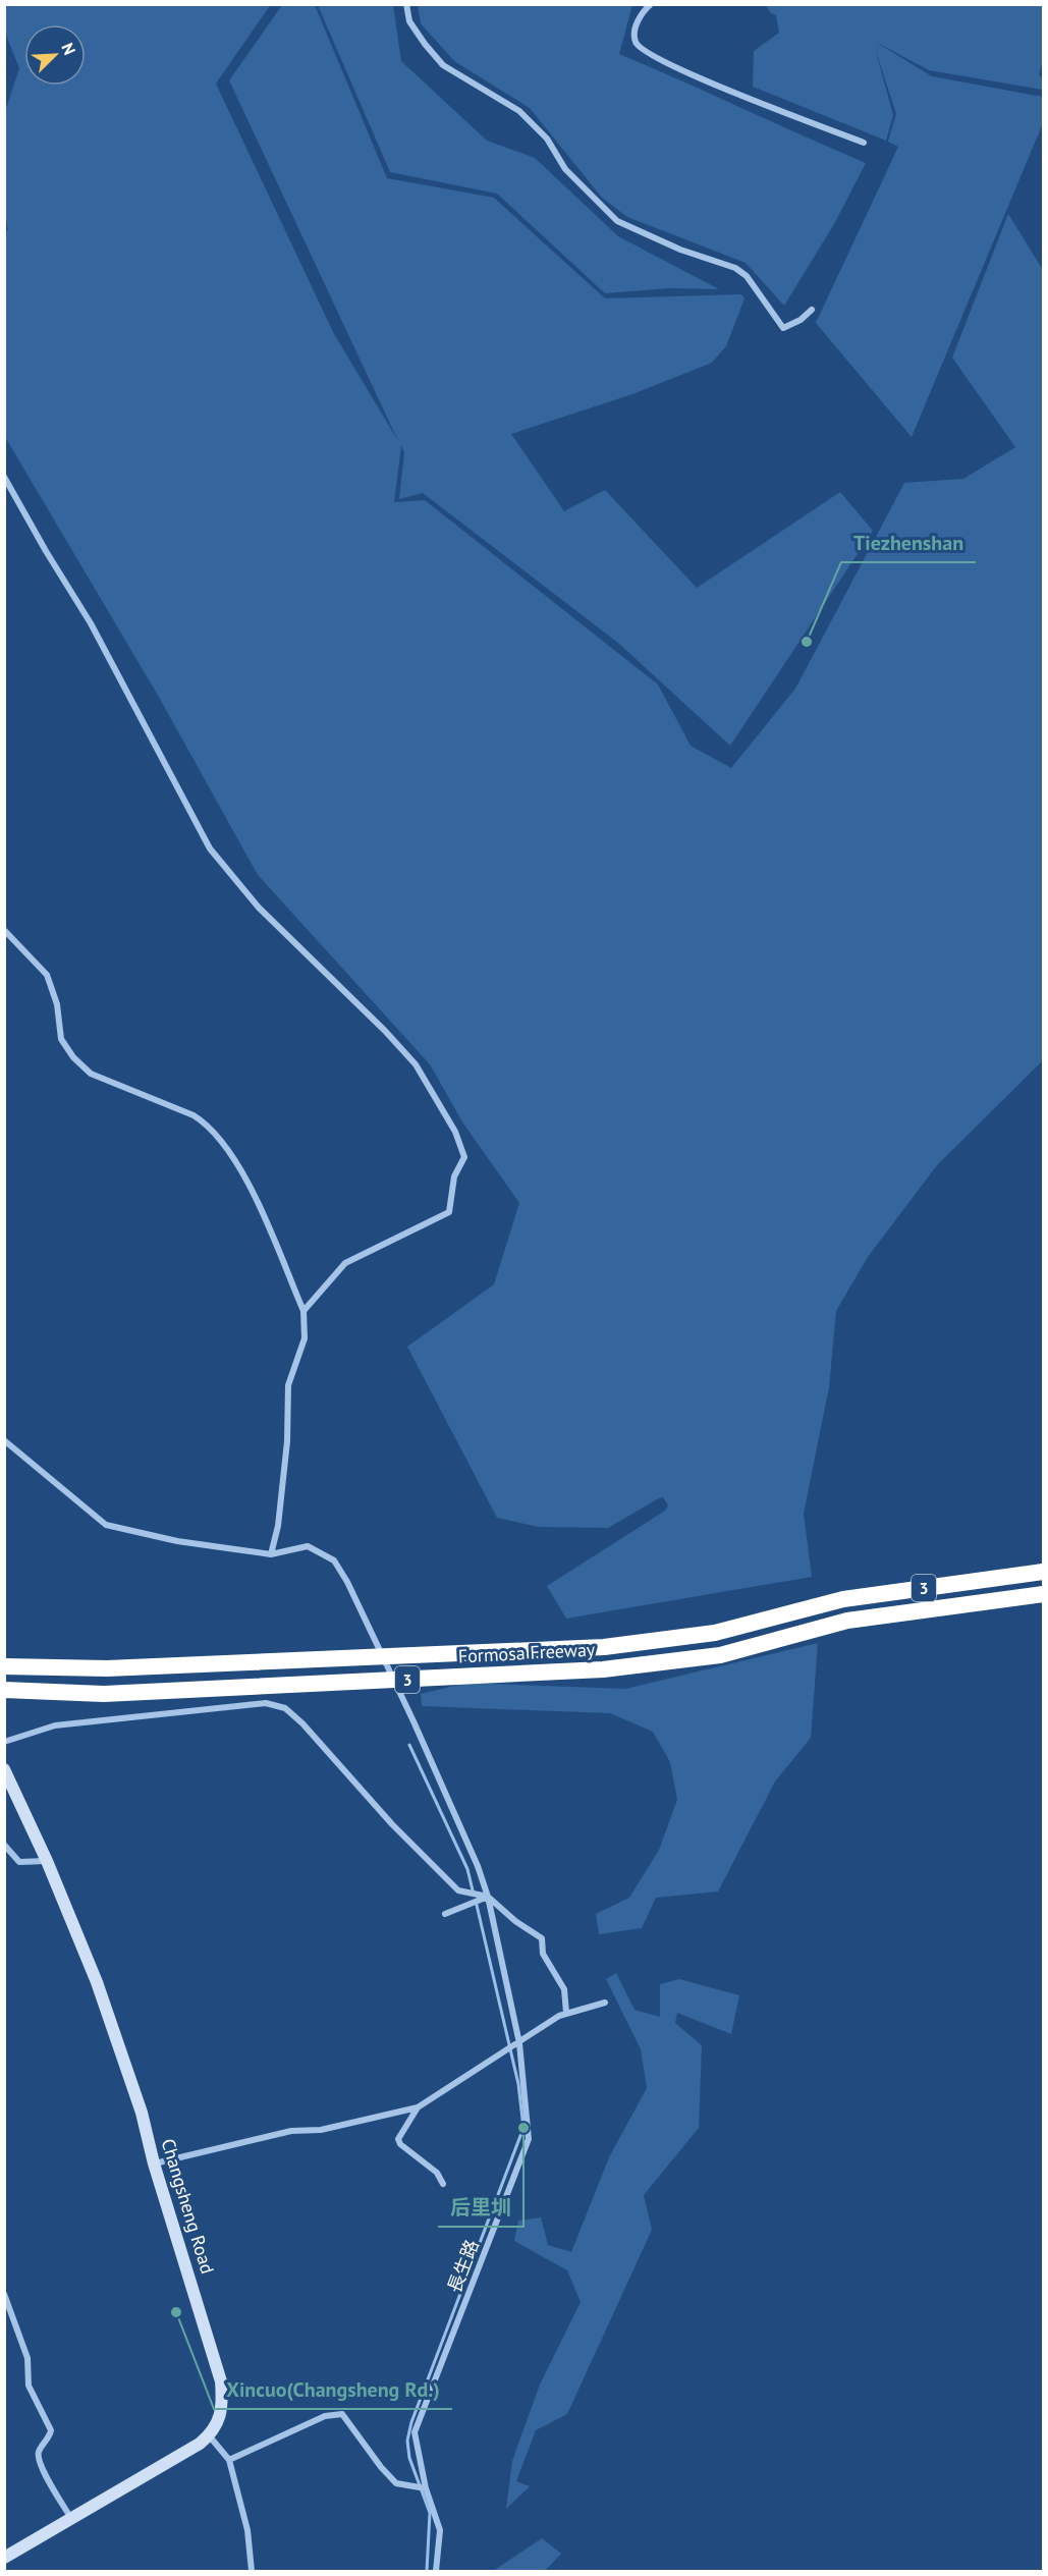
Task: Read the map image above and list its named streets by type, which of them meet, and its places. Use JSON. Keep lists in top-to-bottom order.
{
  "streets": {
    "highway": ["3", "Formosa Freeway"],
    "street": ["Changsheng Road", "長生路"]
  },
  "places": ["Tiezhenshan", "后里圳", "Xincuo(Changsheng Rd.)"],
  "north": "top right"
}
